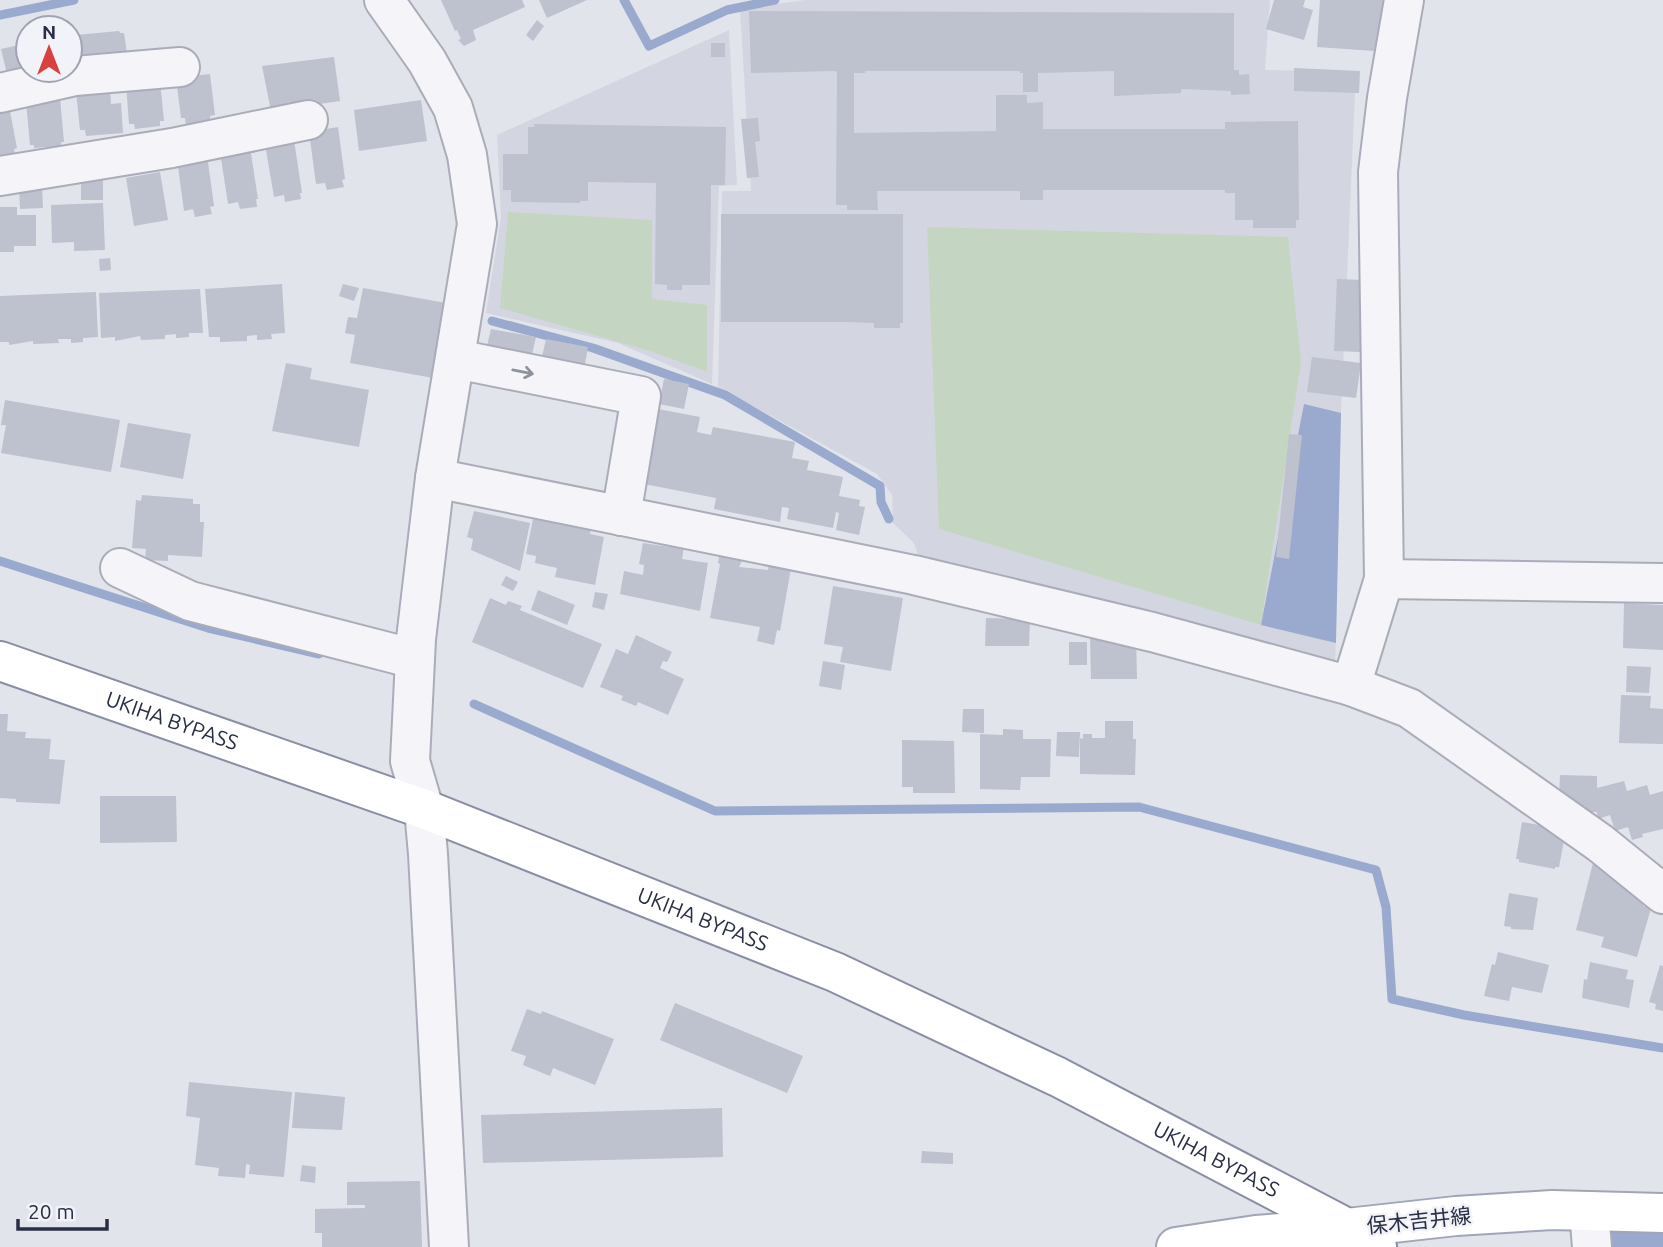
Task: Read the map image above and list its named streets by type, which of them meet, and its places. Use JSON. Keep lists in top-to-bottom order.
{
  "streets": {
    "main road": ["UKIHA BYPASS", "保木吉井線"]
  },
  "crossings": [
    ["UKIHA BYPASS", "保木吉井線"]
  ],
  "scale_bar": "20 m",
  "north": "top"
}
